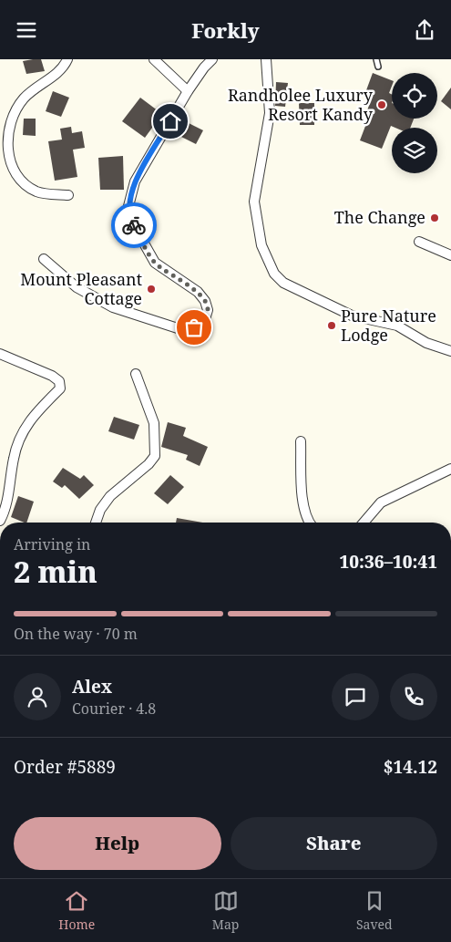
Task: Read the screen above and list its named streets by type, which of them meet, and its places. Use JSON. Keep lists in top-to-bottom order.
{
  "places": [
    "Randholee Luxury Resort Kandy",
    "The Change",
    "Mount Pleasant Cottage",
    "Pure Nature Lodge"
  ],
  "page": {
    "header": "Forkly",
    "heading": ["2 min", "Arriving in", "10:36–10:41"],
    "panel": [
      "Alex",
      "Courier · 4.8",
      "Order #5889",
      "$14.12"
    ],
    "bar": "On the way · 70 m",
    "buttons": ["Help", "Share"],
    "tabs": ["Home", "Map", "Saved"]
  }
}
